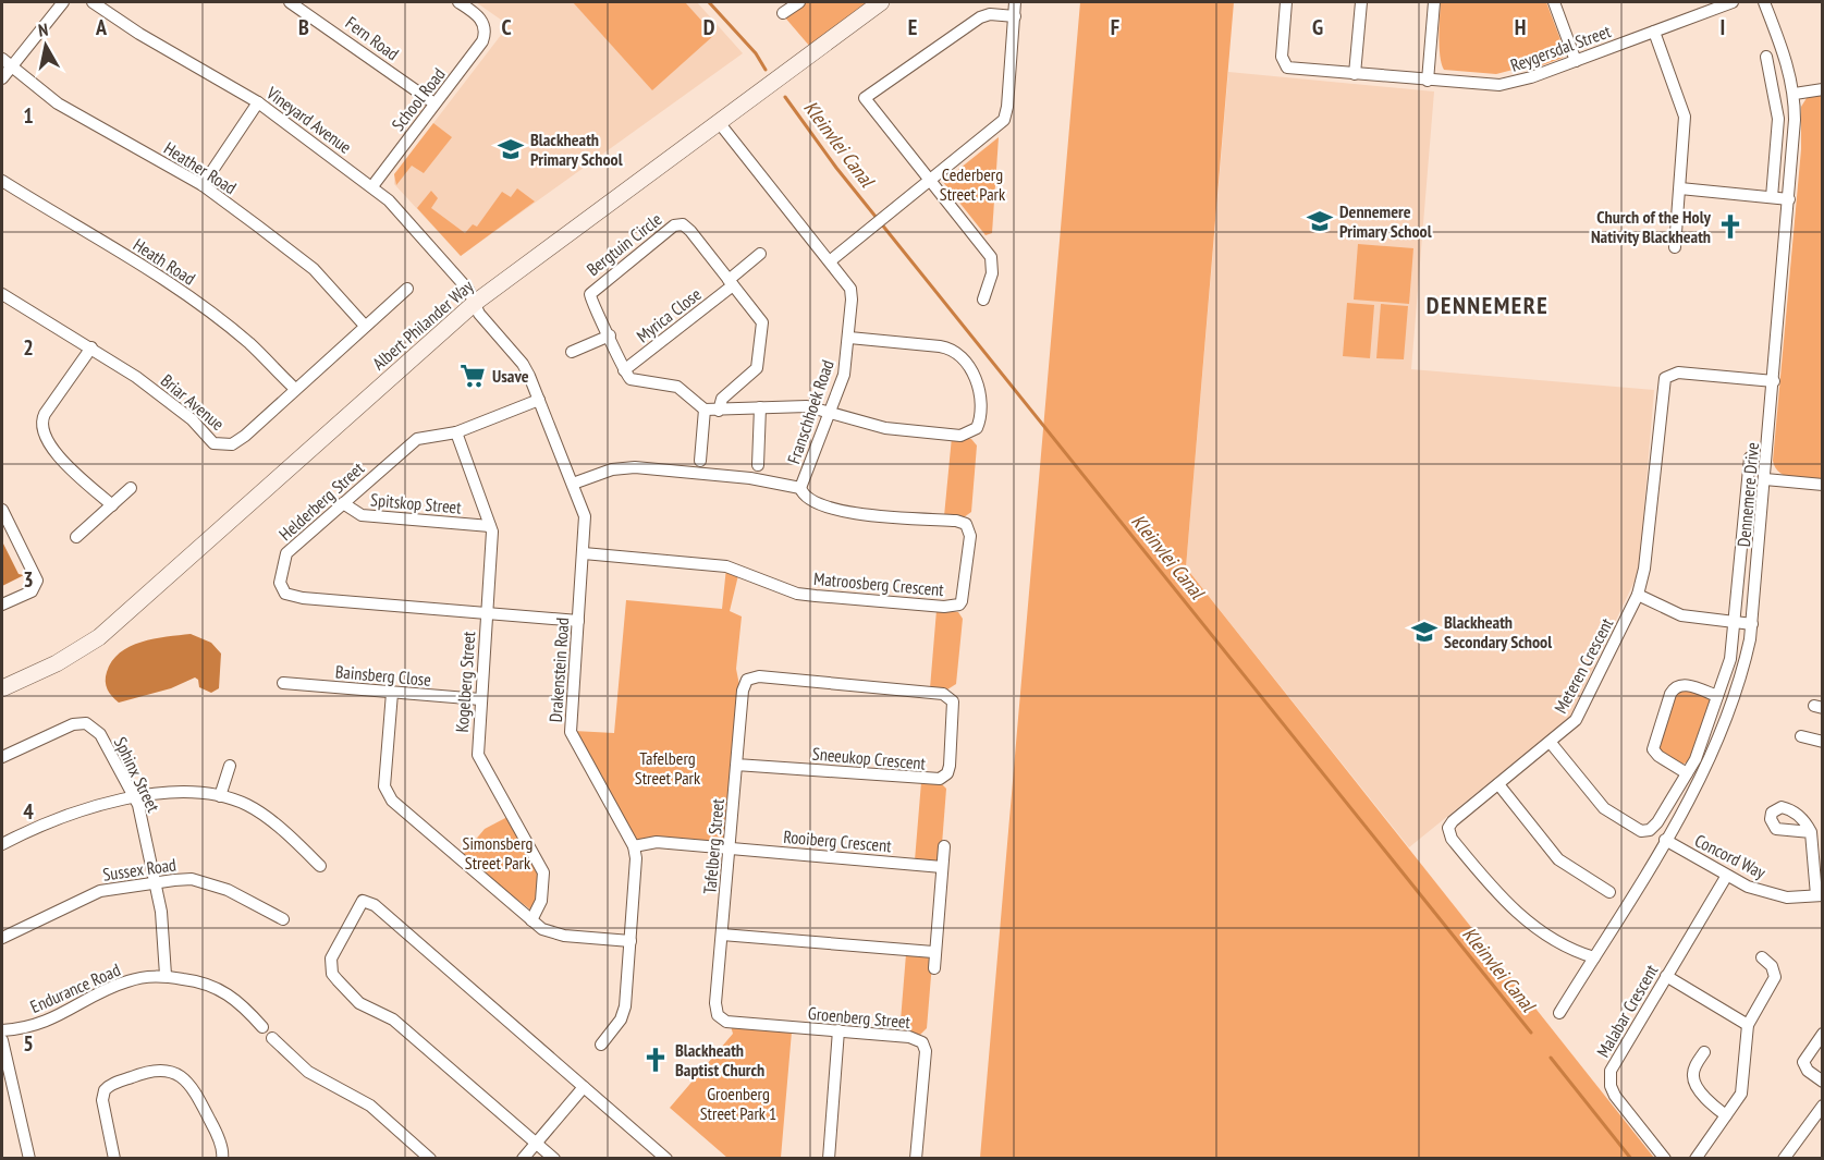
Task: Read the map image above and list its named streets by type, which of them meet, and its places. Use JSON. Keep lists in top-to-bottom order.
{
  "streets": {
    "street": [
      "Fern Road",
      "Reygersdal Street",
      "School Road",
      "Vineyard Avenue",
      "Heather Road",
      "Bergtuin Circle",
      "Heath Road",
      "Myrica Close",
      "Albert Philander Way",
      "Briar Avenue",
      "Franschhoek Road",
      "Dennemere Drive",
      "Helderberg Street",
      "Spitskop Street",
      "Matroosberg Crescent",
      "Meteren Crescent",
      "Drakenstein Road",
      "Bainsberg Close",
      "Kogelberg Street",
      "Sneeukop Crescent",
      "Sphinx Street",
      "Rooiberg Crescent",
      "Tafelberg Street",
      "Concord Way",
      "Sussex Road",
      "Endurance Road",
      "Malabar Crescent",
      "Groenberg Street"
    ]
  },
  "crossings": [
    ["Fern Road", "School Road"],
    ["School Road", "Vineyard Avenue"],
    ["Vineyard Avenue", "Albert Philander Way"],
    ["Vineyard Avenue", "Drakenstein Road"],
    ["Heather Road", "Briar Avenue"],
    ["Bergtuin Circle", "Myrica Close"],
    ["Heath Road", "Briar Avenue"],
    ["Albert Philander Way", "Franschhoek Road"],
    ["Albert Philander Way", "Drakenstein Road"],
    ["Franschhoek Road", "Matroosberg Crescent"],
    ["Franschhoek Road", "Drakenstein Road"],
    ["Dennemere Drive", "Meteren Crescent"],
    ["Dennemere Drive", "Concord Way"],
    ["Helderberg Street", "Spitskop Street"],
    ["Helderberg Street", "Drakenstein Road"],
    ["Helderberg Street", "Kogelberg Street"],
    ["Spitskop Street", "Kogelberg Street"],
    ["Matroosberg Crescent", "Drakenstein Road"],
    ["Drakenstein Road", "Rooiberg Crescent"],
    ["Bainsberg Close", "Kogelberg Street"],
    ["Sneeukop Crescent", "Tafelberg Street"],
    ["Sphinx Street", "Sussex Road"],
    ["Sphinx Street", "Endurance Road"],
    ["Rooiberg Crescent", "Tafelberg Street"],
    ["Tafelberg Street", "Groenberg Street"],
    ["Concord Way", "Malabar Crescent"]
  ],
  "districts": ["DENNEMERE"],
  "water": ["Kleinvlei Canal"],
  "parks": [
    "Cederberg Street Park",
    "Tafelberg Street Park",
    "Simonsberg Street Park",
    "Groenberg Street Park 1"
  ],
  "places": {
    "school or university": ["Blackheath Primary School", "Dennemere Primary School", "Blackheath Secondary School"],
    "church": ["Church of the Holy Nativity Blackheath", "Blackheath Baptist Church"],
    "supermarket": ["Usave"]
  },
  "north": "top",
  "grid": {
    "columns": [
      "A",
      "B",
      "C",
      "D",
      "E",
      "F",
      "G",
      "H",
      "I"
    ],
    "rows": [
      "1",
      "2",
      "3",
      "4",
      "5"
    ]
  }
}
